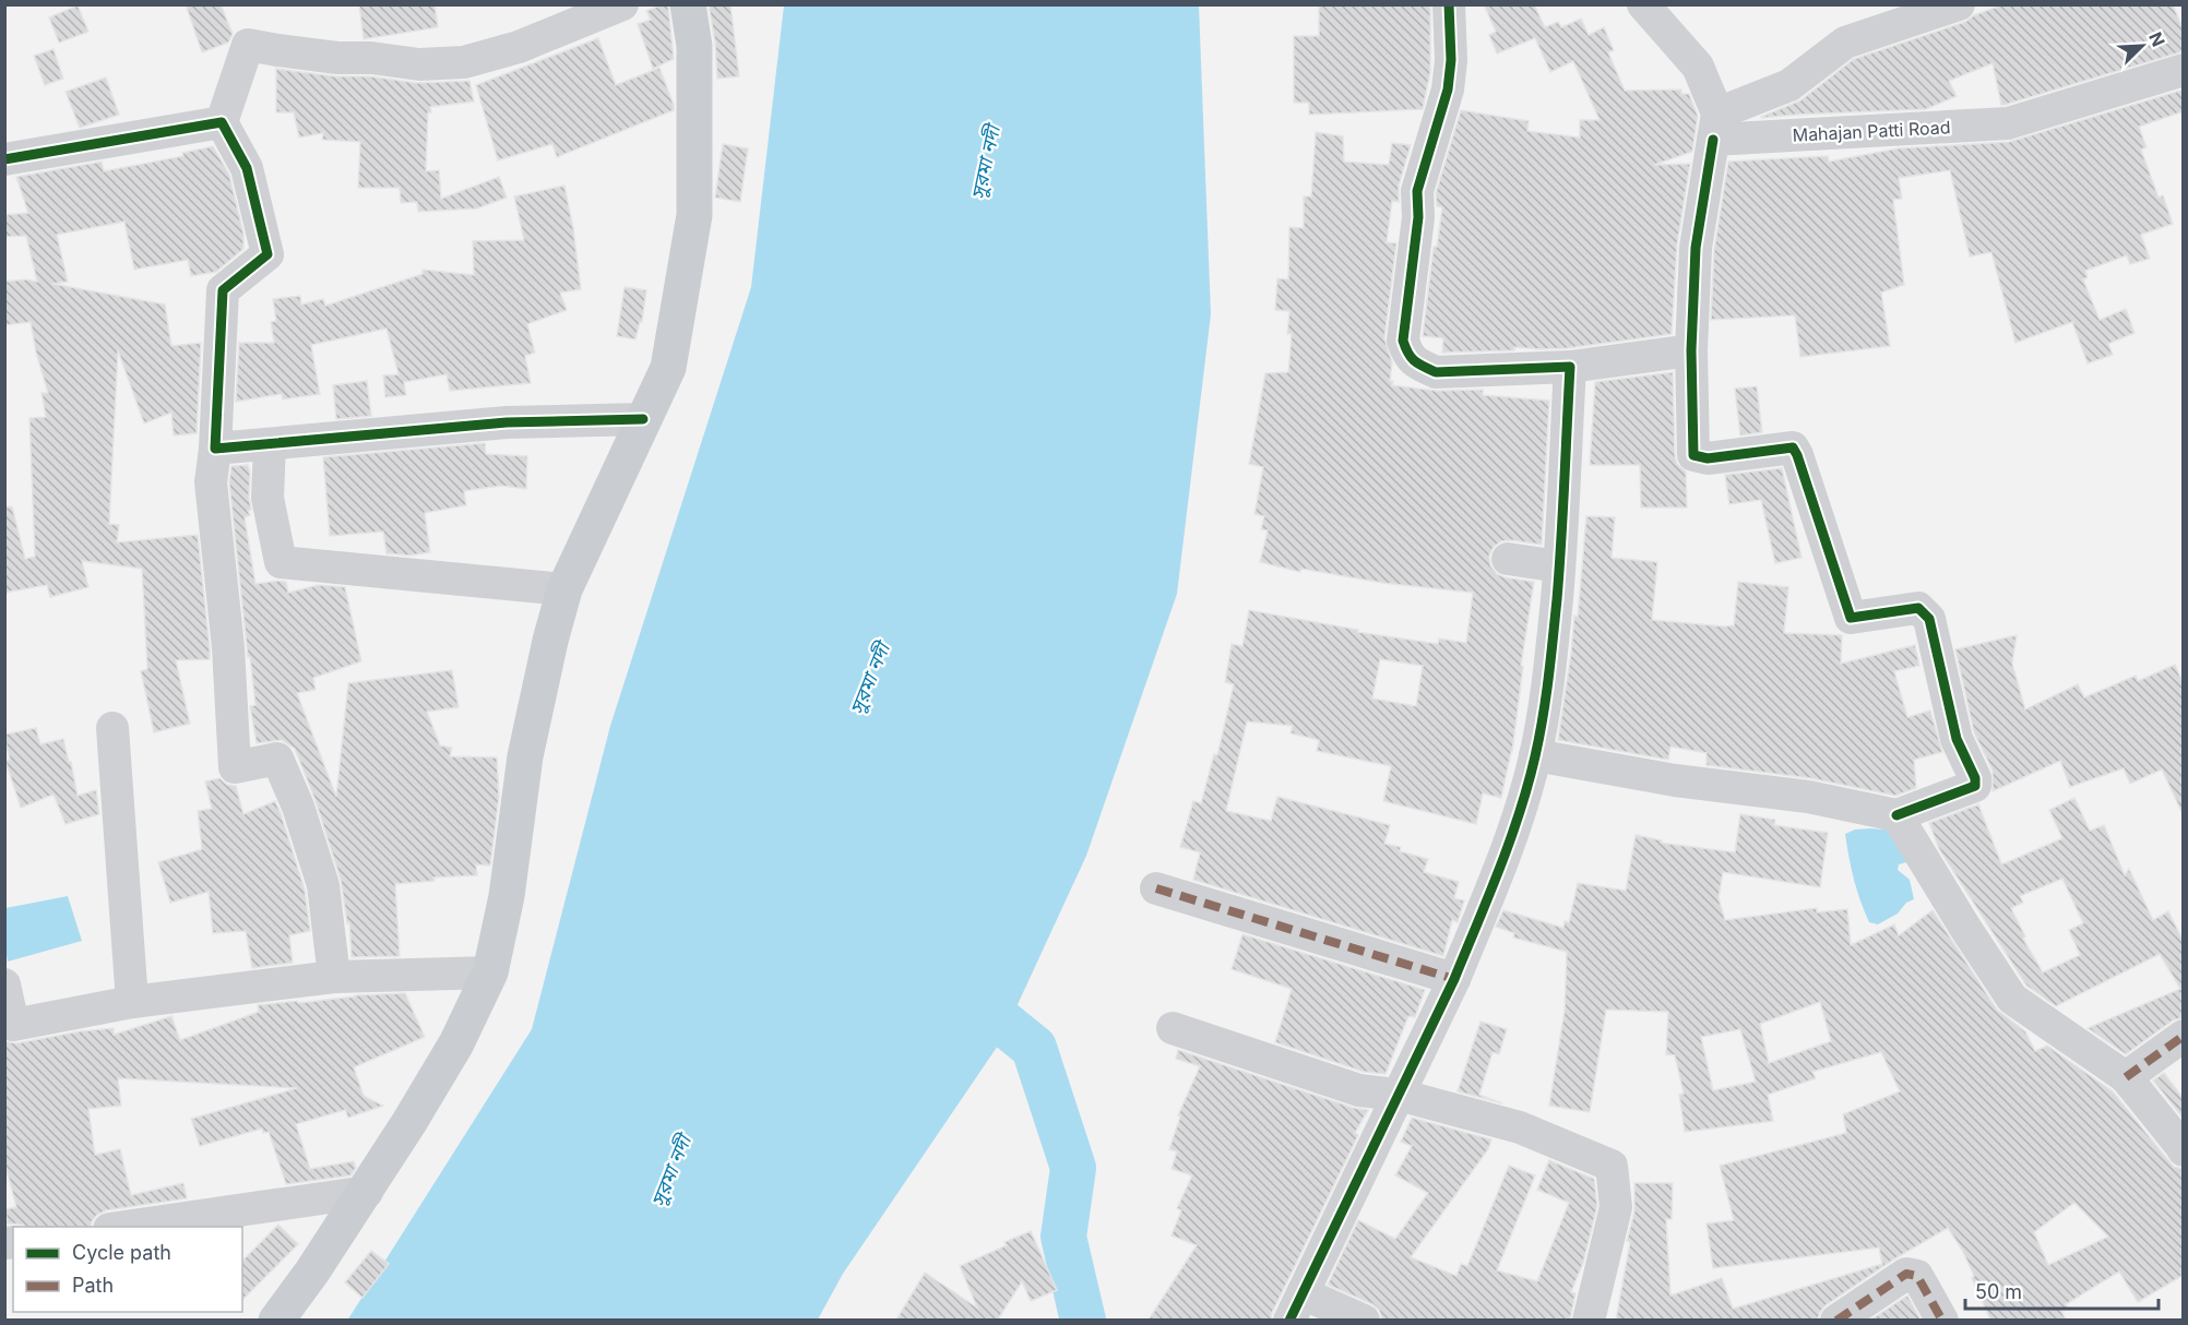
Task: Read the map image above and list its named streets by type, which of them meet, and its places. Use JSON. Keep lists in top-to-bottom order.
{
  "streets": {
    "street": ["Mahajan Patti Road"]
  },
  "water": ["সুরমা নদী"],
  "legend": ["Cycle path", "Path"],
  "scale_bar": "50 m",
  "north": "top right"
}
